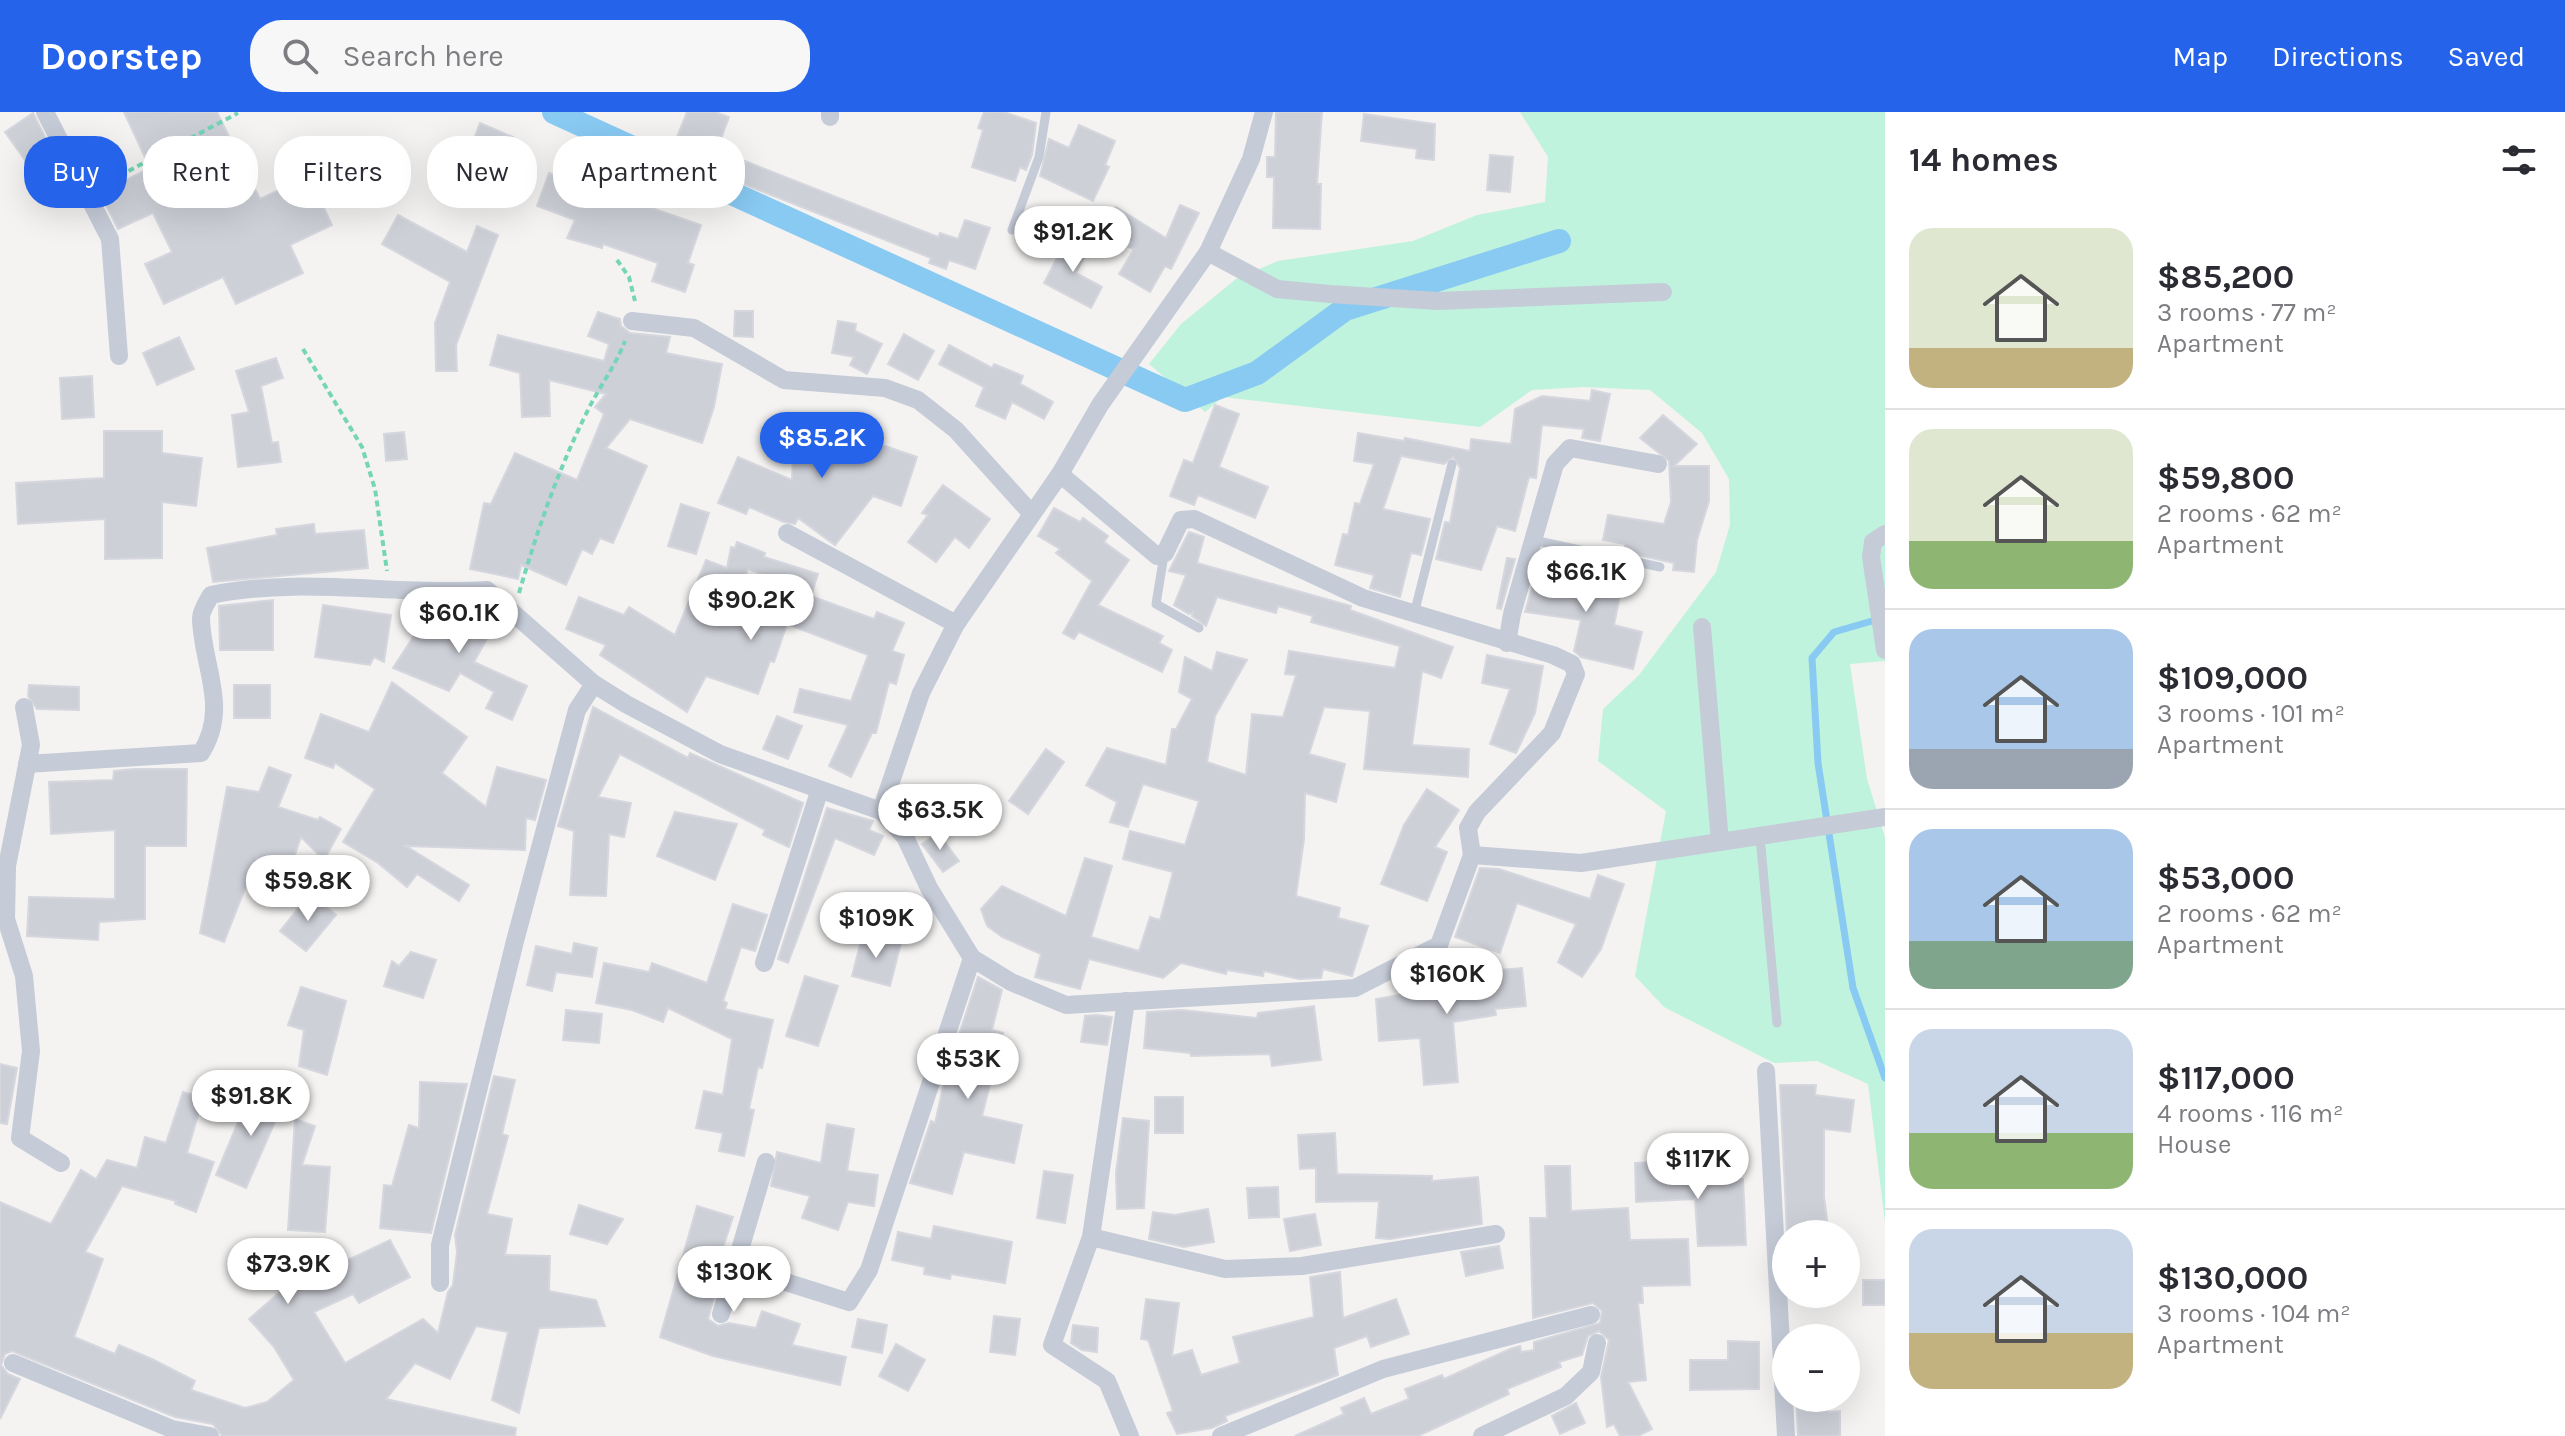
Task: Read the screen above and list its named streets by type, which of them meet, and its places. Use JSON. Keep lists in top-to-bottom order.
{
  "page": {
    "header": "Doorstep",
    "search": "Search here",
    "nav": ["Map", "Directions", "Saved"],
    "heading": "14 homes",
    "chip": [
      "Buy",
      "Rent",
      "Filters",
      "New",
      "Apartment"
    ],
    "price": [
      "$91.2K",
      "$85.2K",
      "$66.1K",
      "$90.2K",
      "$60.1K",
      "$63.5K",
      "$59.8K",
      "$109K",
      "$160K",
      "$53K",
      "$91.8K",
      "$117K",
      "$73.9K",
      "$130K"
    ],
    "list": [
      {
        "name": "$85,200",
        "note": "3 rooms · 77 m² · Apartment"
      },
      {
        "name": "$59,800",
        "note": "2 rooms · 62 m² · Apartment"
      },
      {
        "name": "$109,000",
        "note": "3 rooms · 101 m² · Apartment"
      },
      {
        "name": "$53,000",
        "note": "2 rooms · 62 m² · Apartment"
      },
      {
        "name": "$117,000",
        "note": "4 rooms · 116 m² · House"
      },
      {
        "name": "$130,000",
        "note": "3 rooms · 104 m² · Apartment"
      }
    ],
    "map_buttons": ["+", "−"]
  }
}
